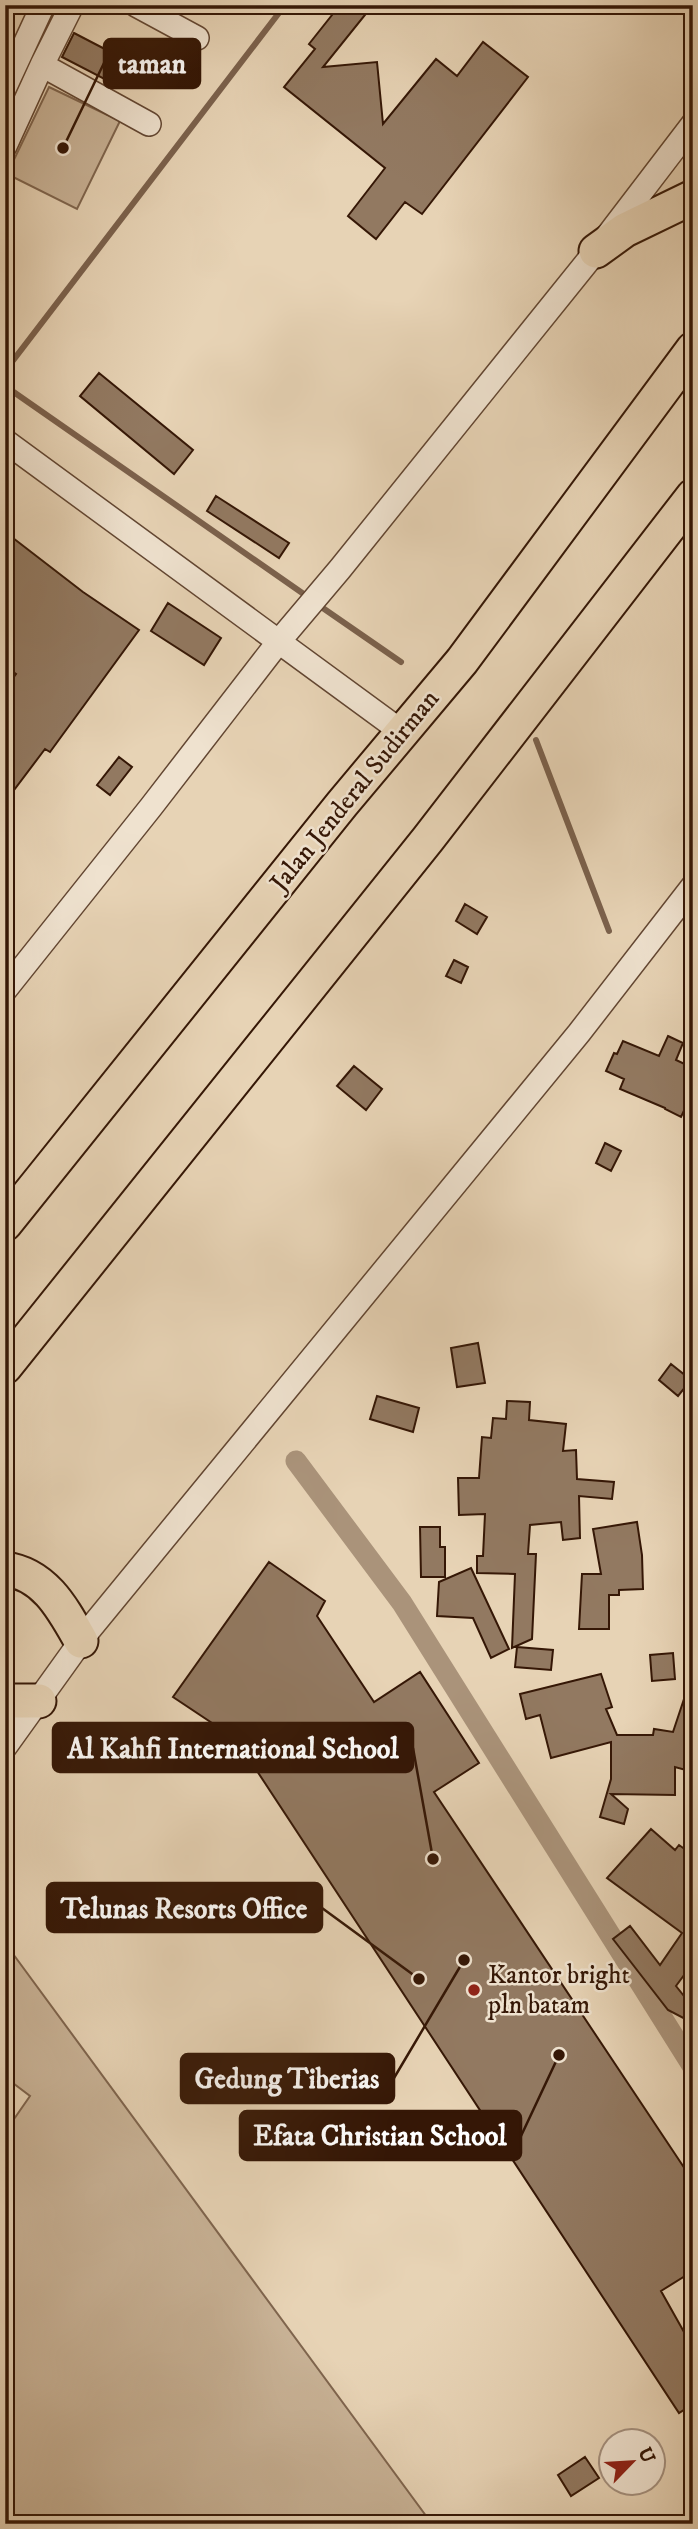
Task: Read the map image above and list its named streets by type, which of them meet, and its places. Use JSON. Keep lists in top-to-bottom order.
{
  "streets": {
    "highway": ["Jalan Jenderal Sudirman"]
  },
  "places": [
    "taman",
    "Al Kahfi International School",
    "Gedung Tiberias",
    "Telunas Resorts Office",
    "Kantor bright pln batam",
    "Efata Christian School"
  ],
  "north": "top right"
}
